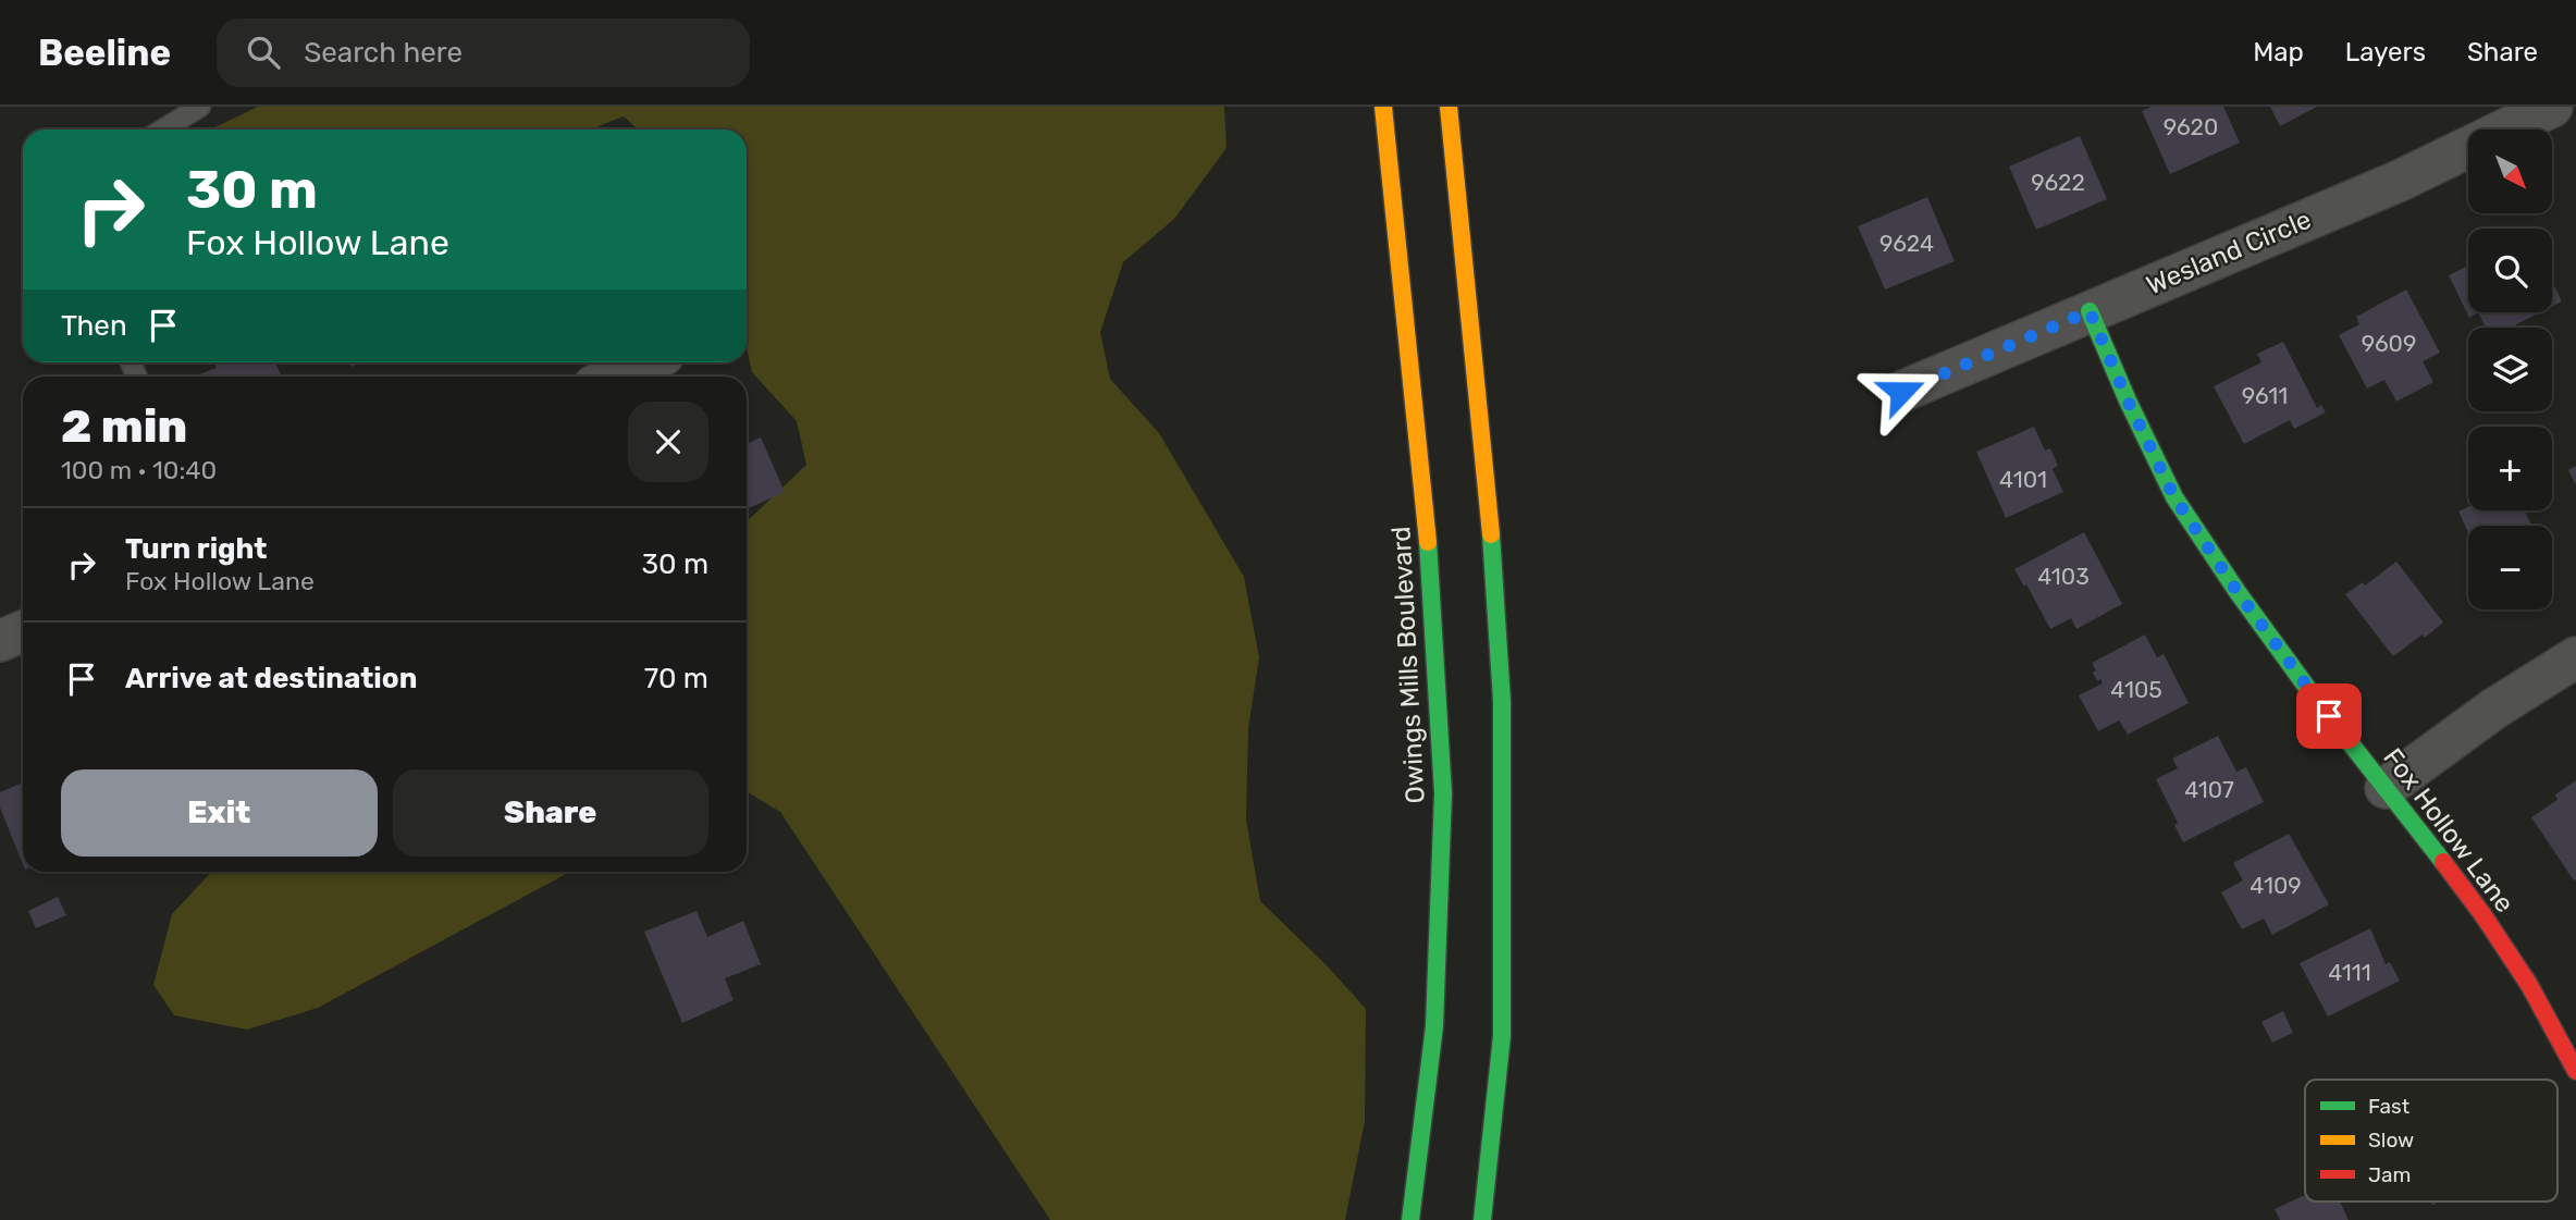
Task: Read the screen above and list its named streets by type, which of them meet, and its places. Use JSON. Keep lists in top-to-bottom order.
{
  "streets": {
    "main road": ["Owings Mills Boulevard", "Fox Hollow Lane"],
    "street": ["Wesland Circle"]
  },
  "crossings": [
    ["Wesland Circle", "Fox Hollow Lane"]
  ],
  "house_numbers": [
    "9620",
    "9622",
    "9624",
    "9609",
    "9611",
    "4101",
    "4103",
    "4105",
    "4107",
    "4109",
    "4111"
  ],
  "legend": ["Fast", "Slow", "Jam"],
  "north": "bottom right",
  "page": {
    "header": "Beeline",
    "search": "Search here",
    "nav": ["Map", "Layers", "Share"],
    "map_buttons": ["+", "−"],
    "turn": ["30 m", "Fox Hollow Lane"],
    "then": "Then",
    "heading": ["2 min", "100 m · 10:40"],
    "list": [
      {
        "name": "Turn right",
        "note": "Fox Hollow Lane",
        "value": "30 m"
      },
      {
        "name": "Arrive at destination",
        "value": "70 m"
      }
    ],
    "buttons": ["Exit", "Share"]
  }
}
